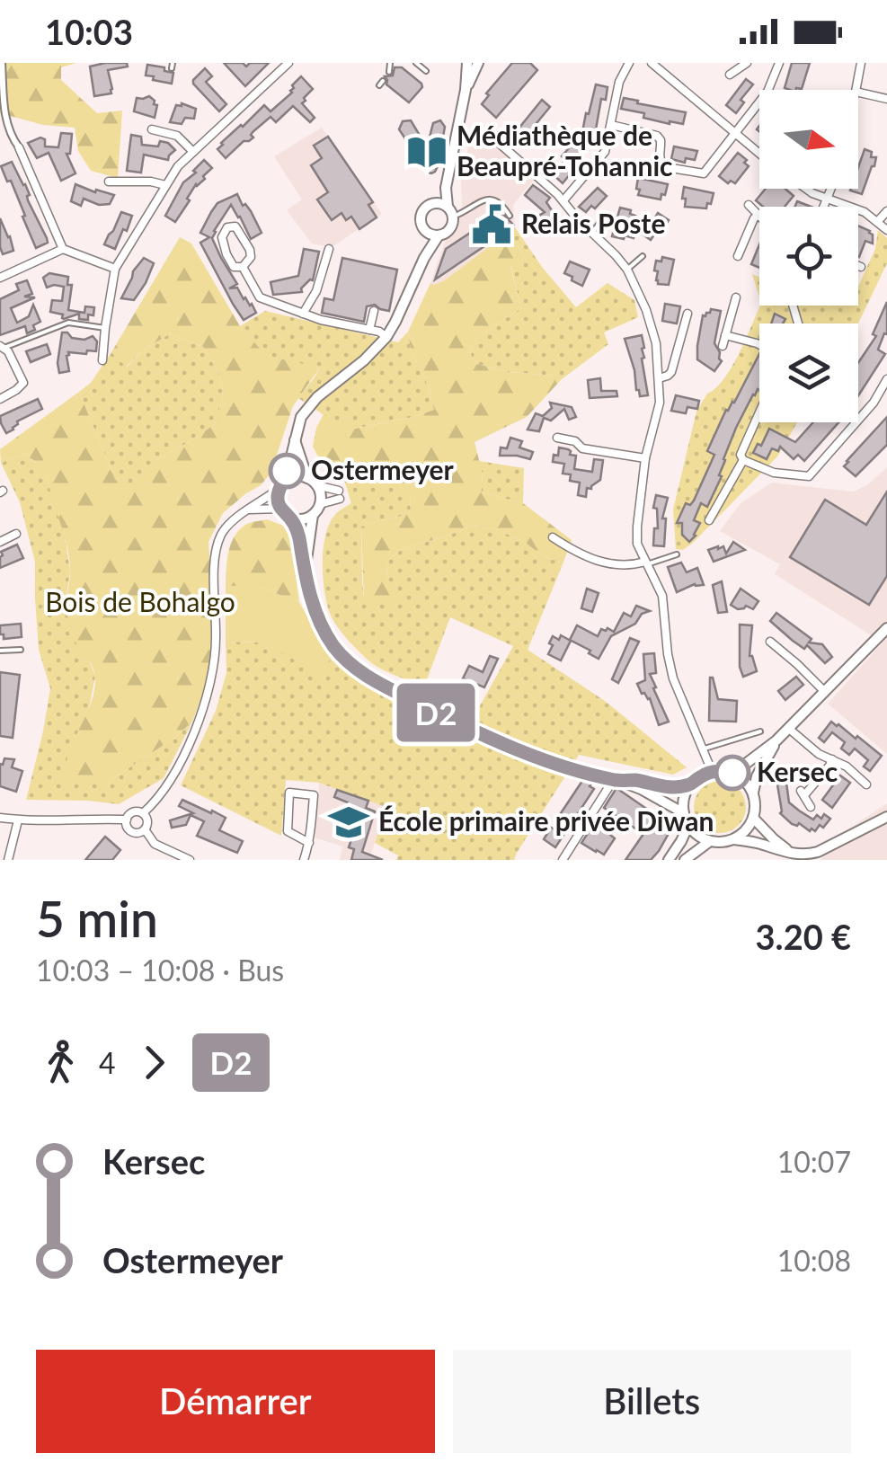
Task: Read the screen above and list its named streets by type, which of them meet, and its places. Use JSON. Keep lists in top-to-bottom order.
{
  "parks": ["Bois de Bohalgo"],
  "places": {
    "library": ["Médiathèque de Beaupré-Tohannic"],
    "public building": ["Relais Poste"],
    "other": ["Ostermeyer", "Kersec"],
    "school or university": ["École primaire privée Diwan"]
  },
  "lines": ["bus line D2"],
  "north": "right",
  "page": {
    "status": "10:03",
    "on_map": "D2",
    "heading": ["5 min", "10:03 – 10:08 · Bus", "3.20 €"],
    "legs": ["4", "D2"],
    "list": [
      {
        "name": "Kersec",
        "value": "10:07"
      },
      {
        "name": "Ostermeyer",
        "value": "10:08"
      }
    ],
    "buttons": ["Démarrer", "Billets"]
  }
}
